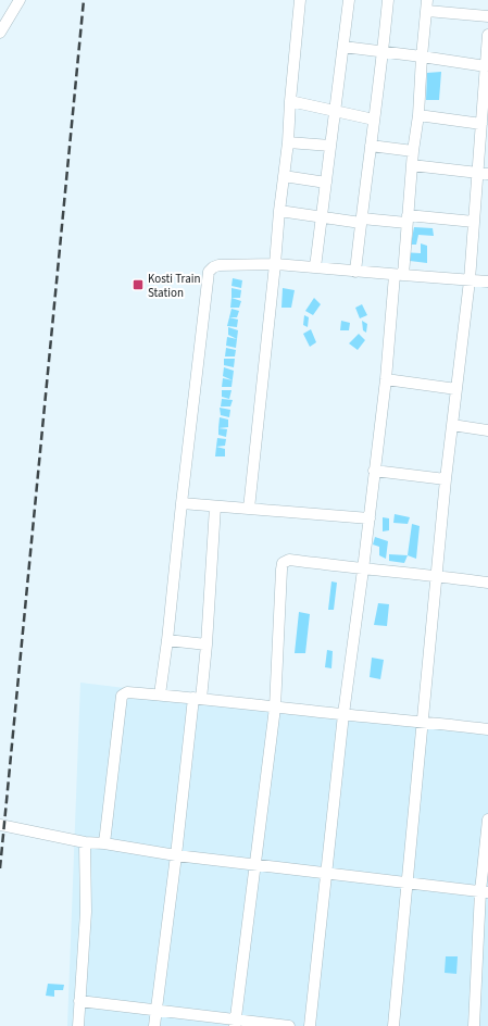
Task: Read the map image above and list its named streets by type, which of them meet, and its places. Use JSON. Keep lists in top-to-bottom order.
{
  "places": {
    "transit": ["Kosti Train Station"]
  }
}
